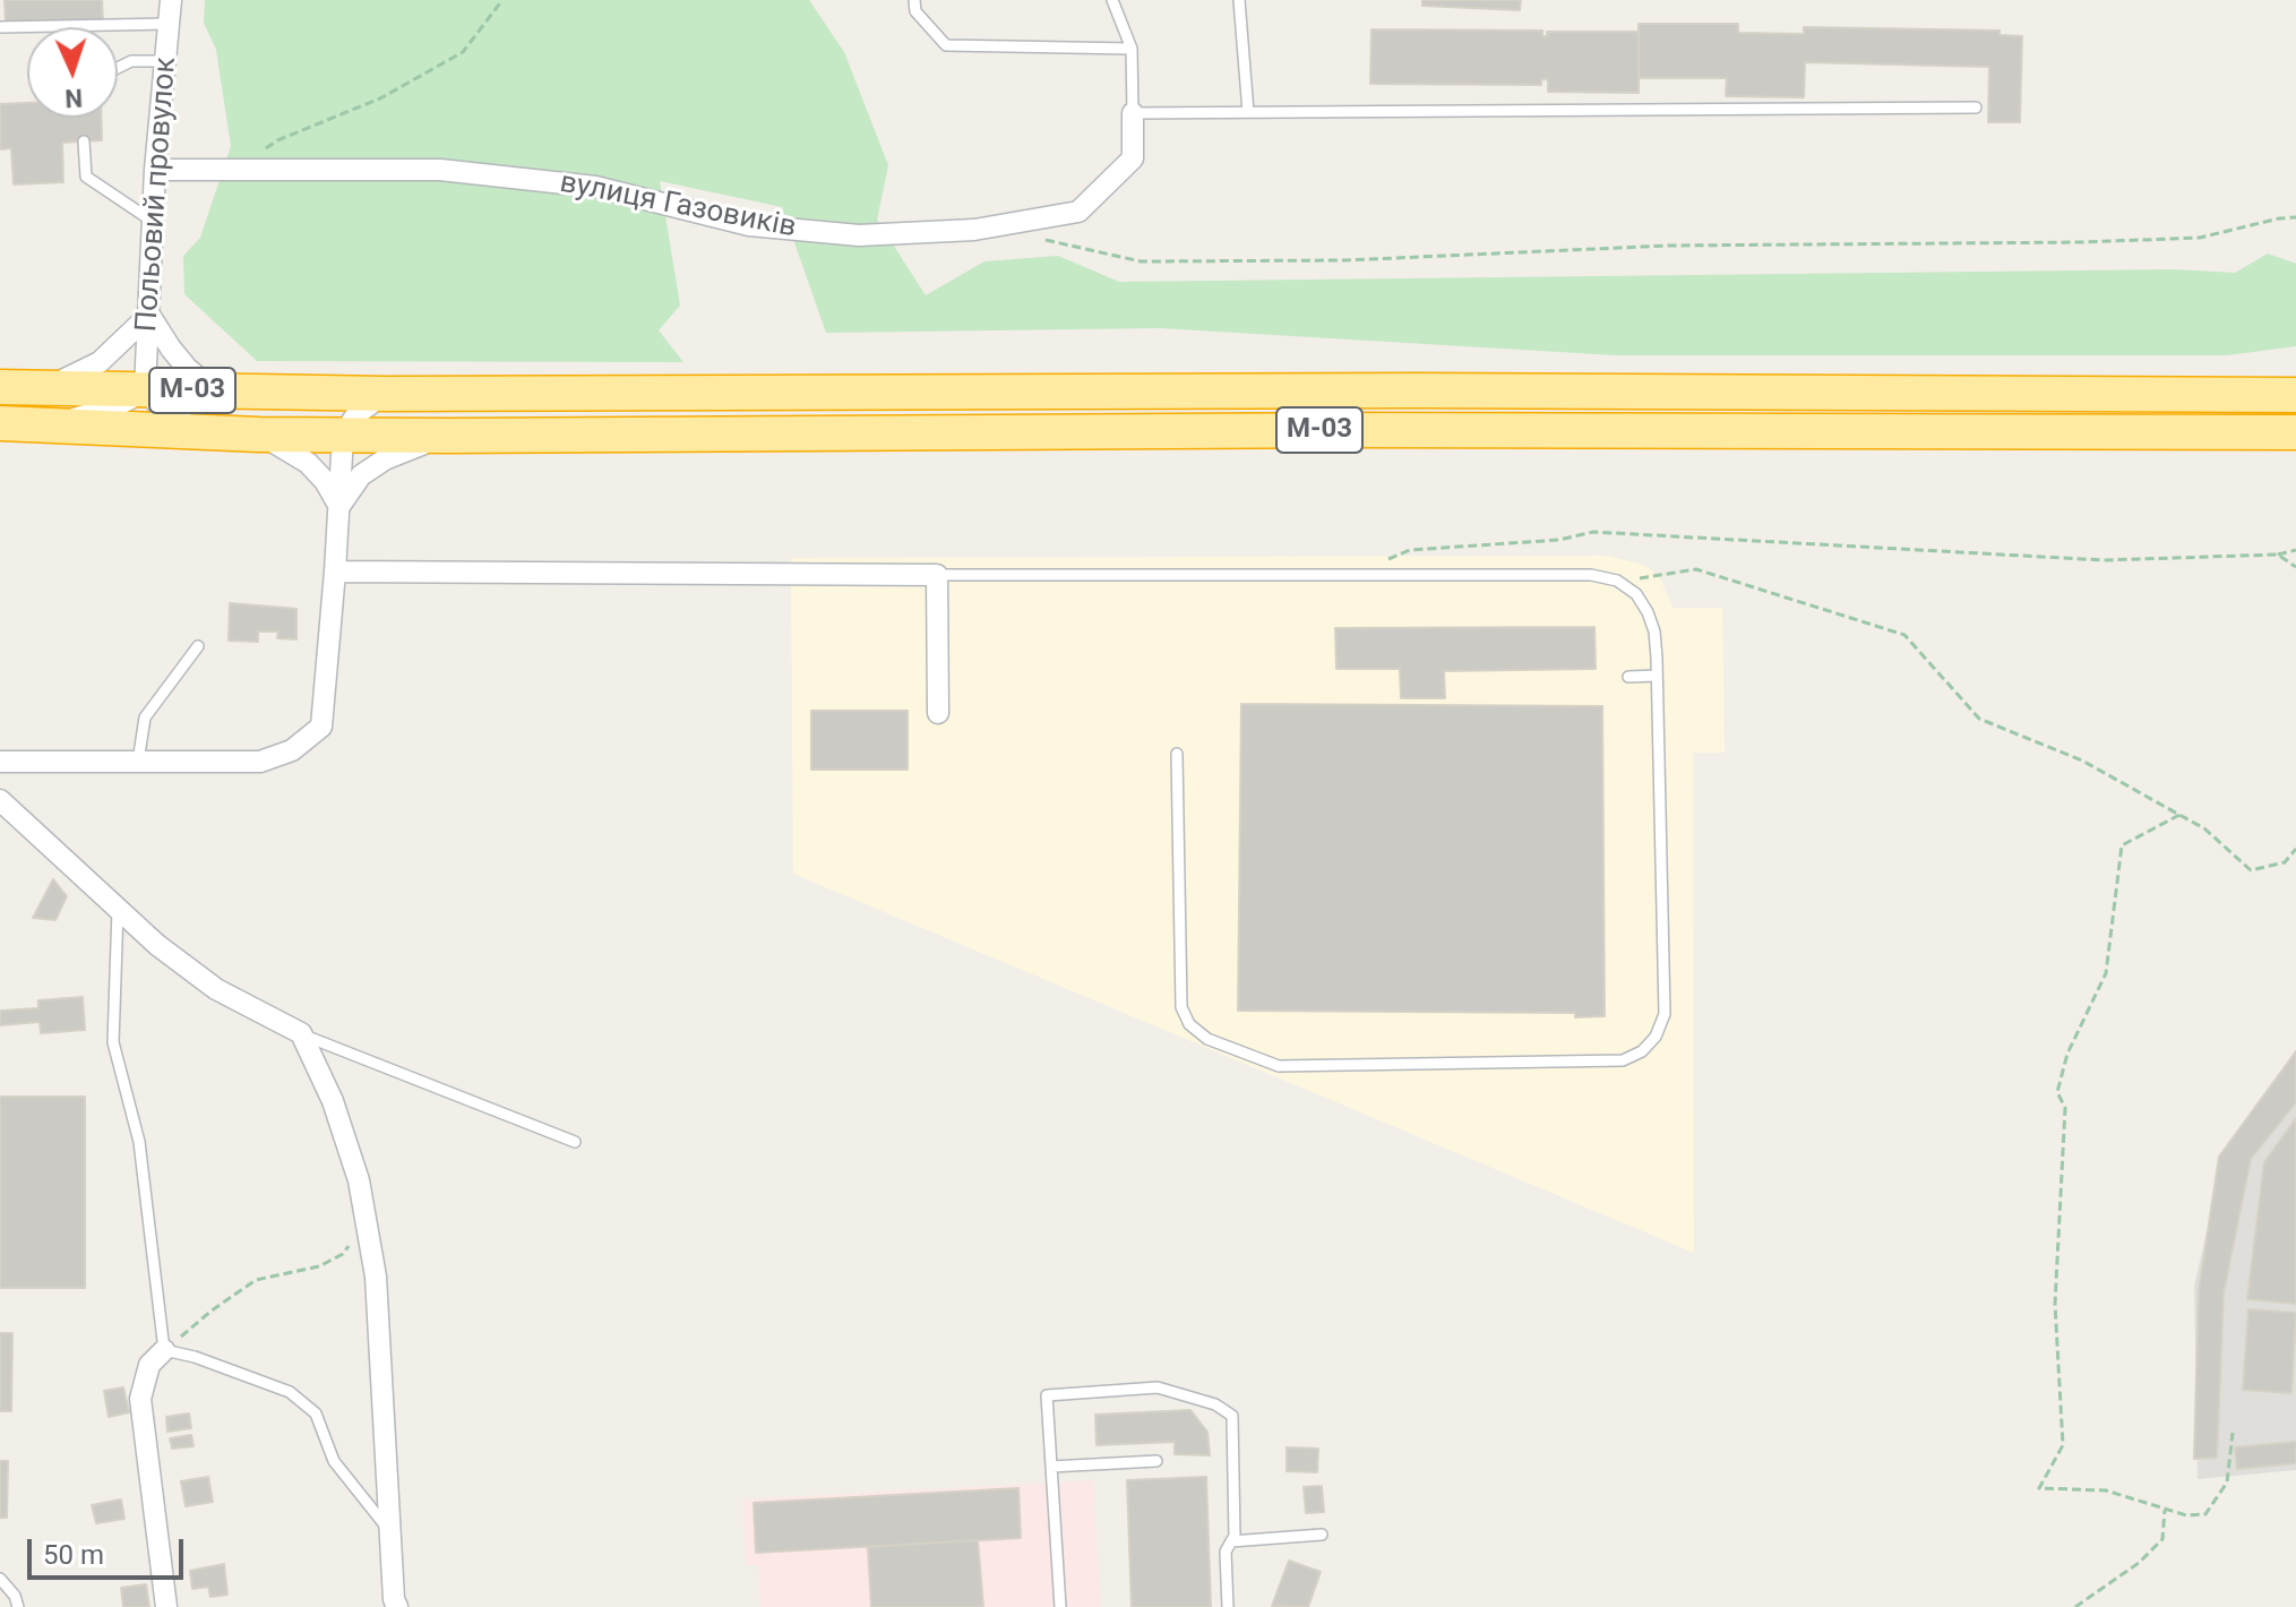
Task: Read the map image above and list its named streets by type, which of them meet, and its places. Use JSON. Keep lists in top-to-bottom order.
{
  "streets": {
    "highway": ["М-03"],
    "street": ["Польовий провулок", "вулиця Газовиків"]
  },
  "crossings": [
    ["Польовий провулок", "вулиця Газовиків"],
    ["Польовий провулок", "М-03"]
  ],
  "scale_bar": "50 m",
  "north": "bottom"
}
